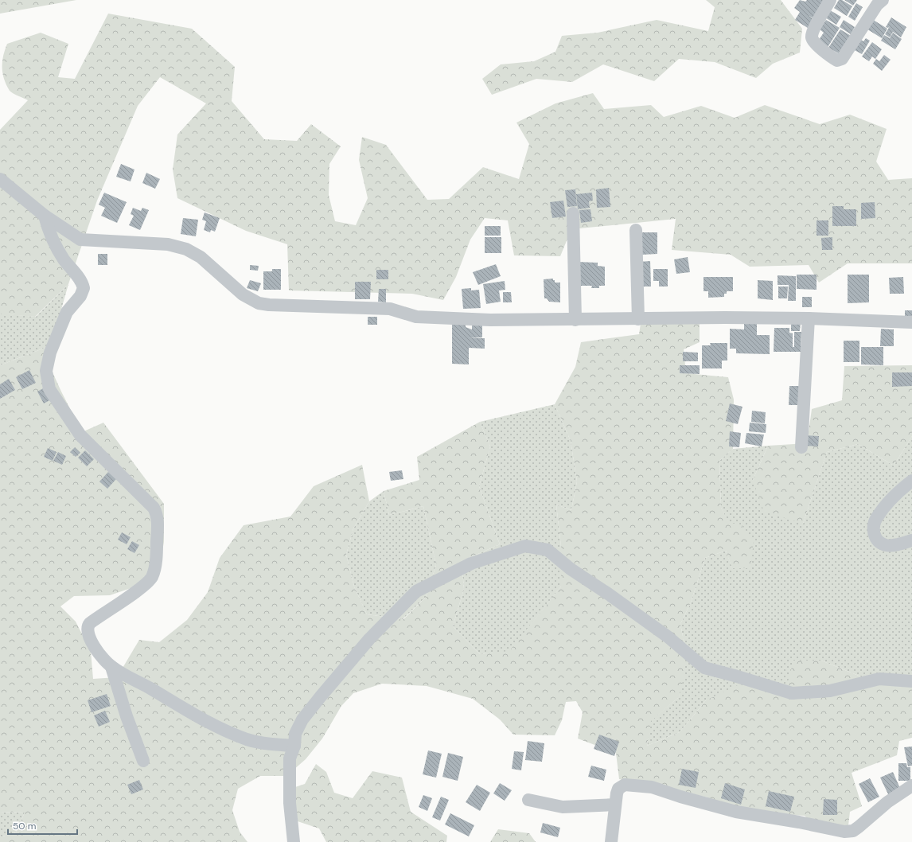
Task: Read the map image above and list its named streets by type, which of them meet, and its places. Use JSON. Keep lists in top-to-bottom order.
{
  "scale_bar": "50 m"
}
